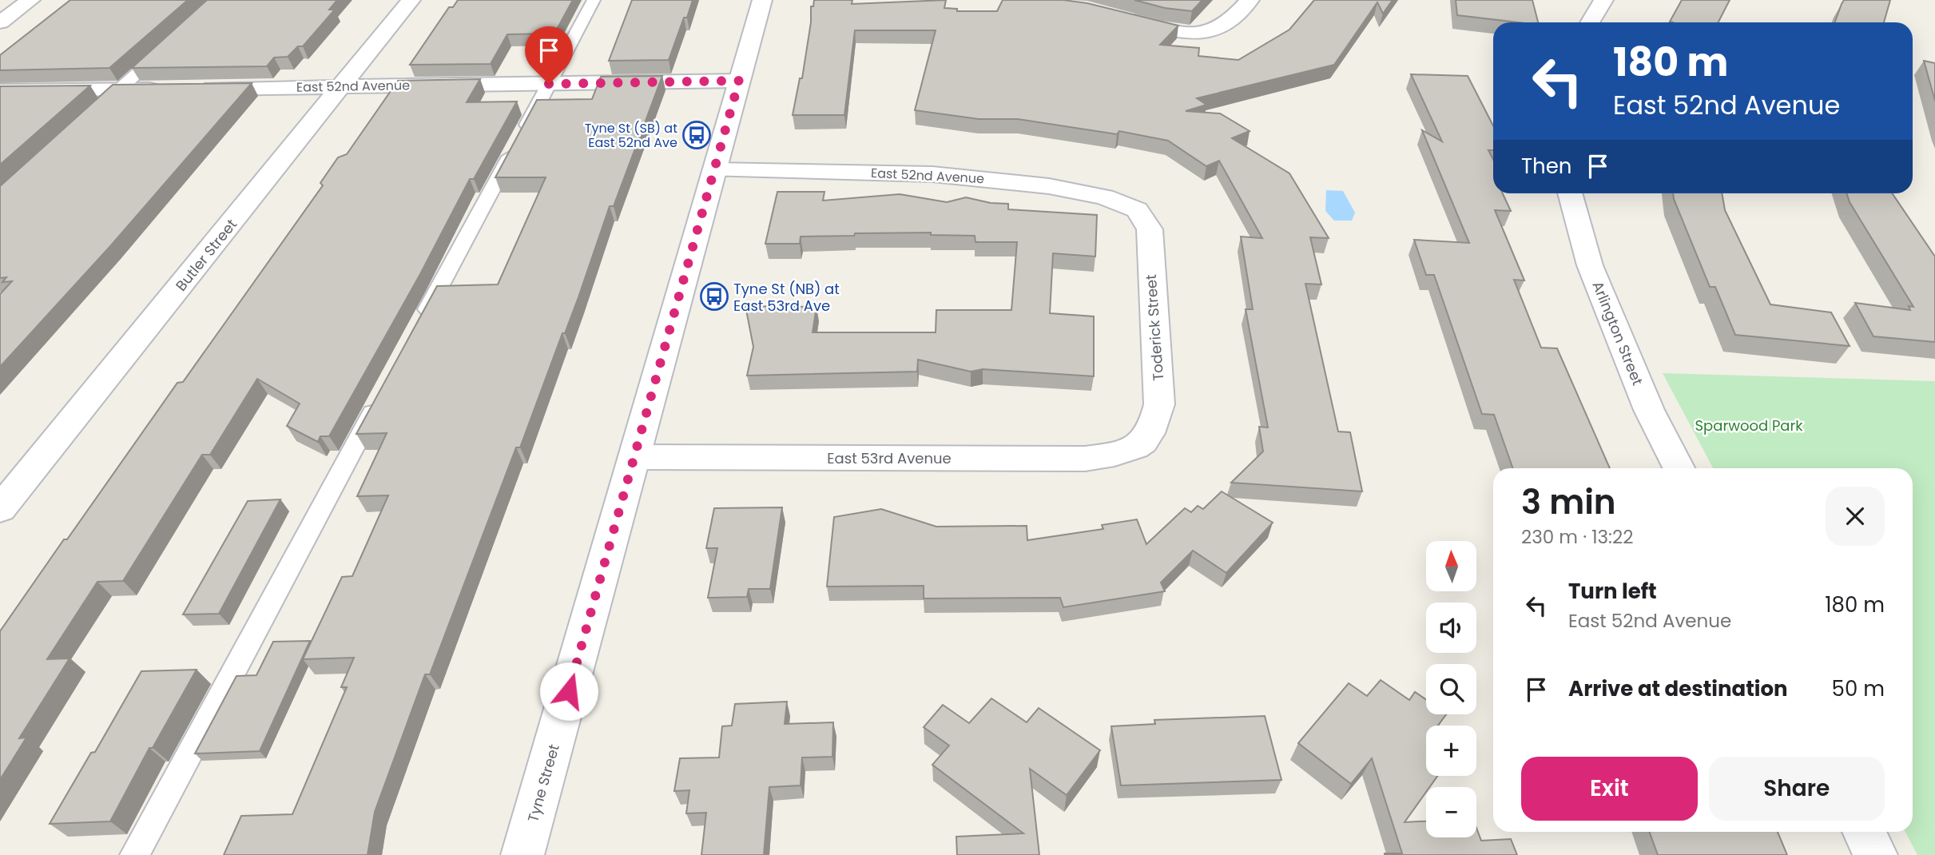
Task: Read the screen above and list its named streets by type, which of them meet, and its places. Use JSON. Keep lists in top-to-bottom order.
{
  "streets": {
    "street": [
      "East 52nd Avenue",
      "Butler Street",
      "Toderick Street",
      "Arlington Street",
      "East 53rd Avenue",
      "Tyne Street"
    ]
  },
  "crossings": [
    ["East 52nd Avenue", "Butler Street"],
    ["East 52nd Avenue", "Toderick Street"],
    ["East 52nd Avenue", "Tyne Street"],
    ["Toderick Street", "East 53rd Avenue"],
    ["East 53rd Avenue", "Tyne Street"]
  ],
  "parks": ["Sparwood Park"],
  "places": {
    "bus stop": ["Tyne St (SB) at East 52nd Ave", "Tyne St (NB) at East 53rd Ave"]
  },
  "north": "top",
  "page": {
    "turn": ["180 m", "East 52nd Avenue"],
    "then": "Then",
    "heading": ["3 min", "230 m · 13:22"],
    "map_buttons": ["+", "−"],
    "list": [
      {
        "name": "Turn left",
        "note": "East 52nd Avenue",
        "value": "180 m"
      },
      {
        "name": "Arrive at destination",
        "value": "50 m"
      }
    ],
    "buttons": ["Exit", "Share"]
  }
}
